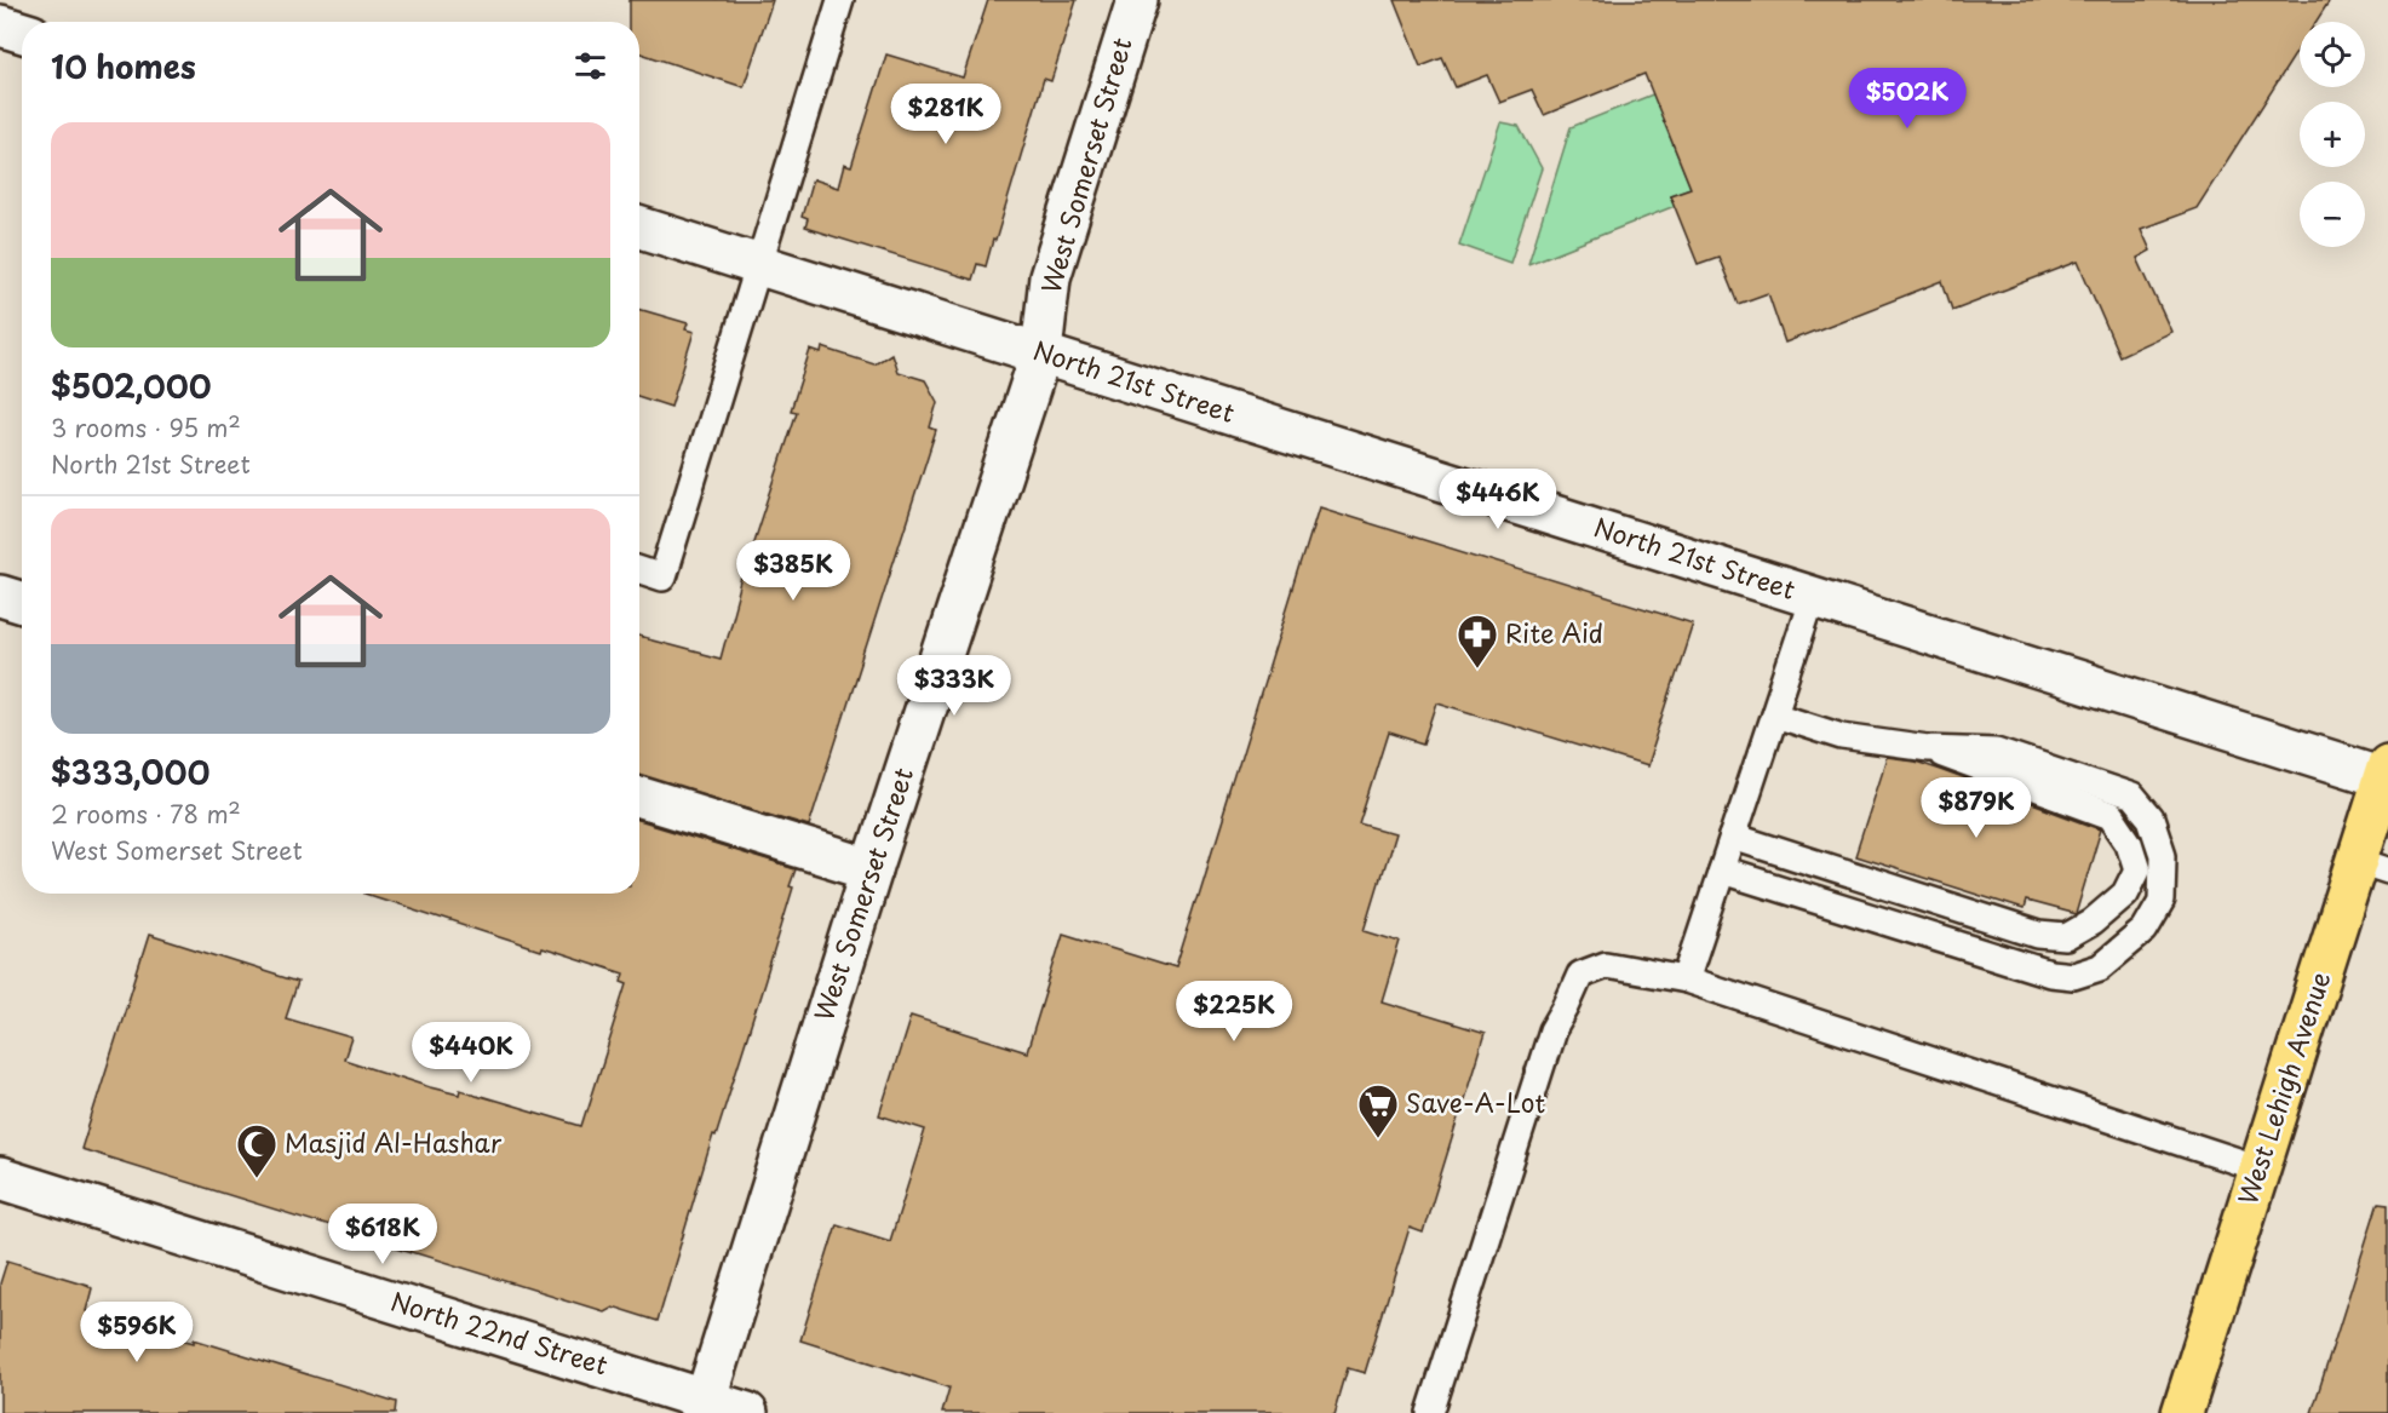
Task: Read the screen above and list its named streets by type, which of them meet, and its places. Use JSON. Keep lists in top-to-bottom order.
{
  "streets": {
    "main road": ["West Lehigh Avenue"],
    "street": ["West Somerset Street", "North 21st Street", "North 22nd Street"]
  },
  "crossings": [
    ["West Somerset Street", "North 21st Street"],
    ["West Somerset Street", "North 22nd Street"],
    ["North 21st Street", "West Lehigh Avenue"]
  ],
  "places": {
    "pharmacy": ["Rite Aid"],
    "supermarket": ["Save-A-Lot"],
    "mosque": ["Masjid Al-Hashar"]
  },
  "page": {
    "map_buttons": ["+", "−"],
    "heading": "10 homes",
    "price": [
      "$502K",
      "$281K",
      "$446K",
      "$385K",
      "$333K",
      "$879K",
      "$225K",
      "$440K",
      "$618K",
      "$596K"
    ],
    "list": [
      {
        "name": "$502,000",
        "note": "3 rooms · 95 m² · North 21st Street"
      },
      {
        "name": "$333,000",
        "note": "2 rooms · 78 m² · West Somerset Street"
      }
    ]
  }
}
